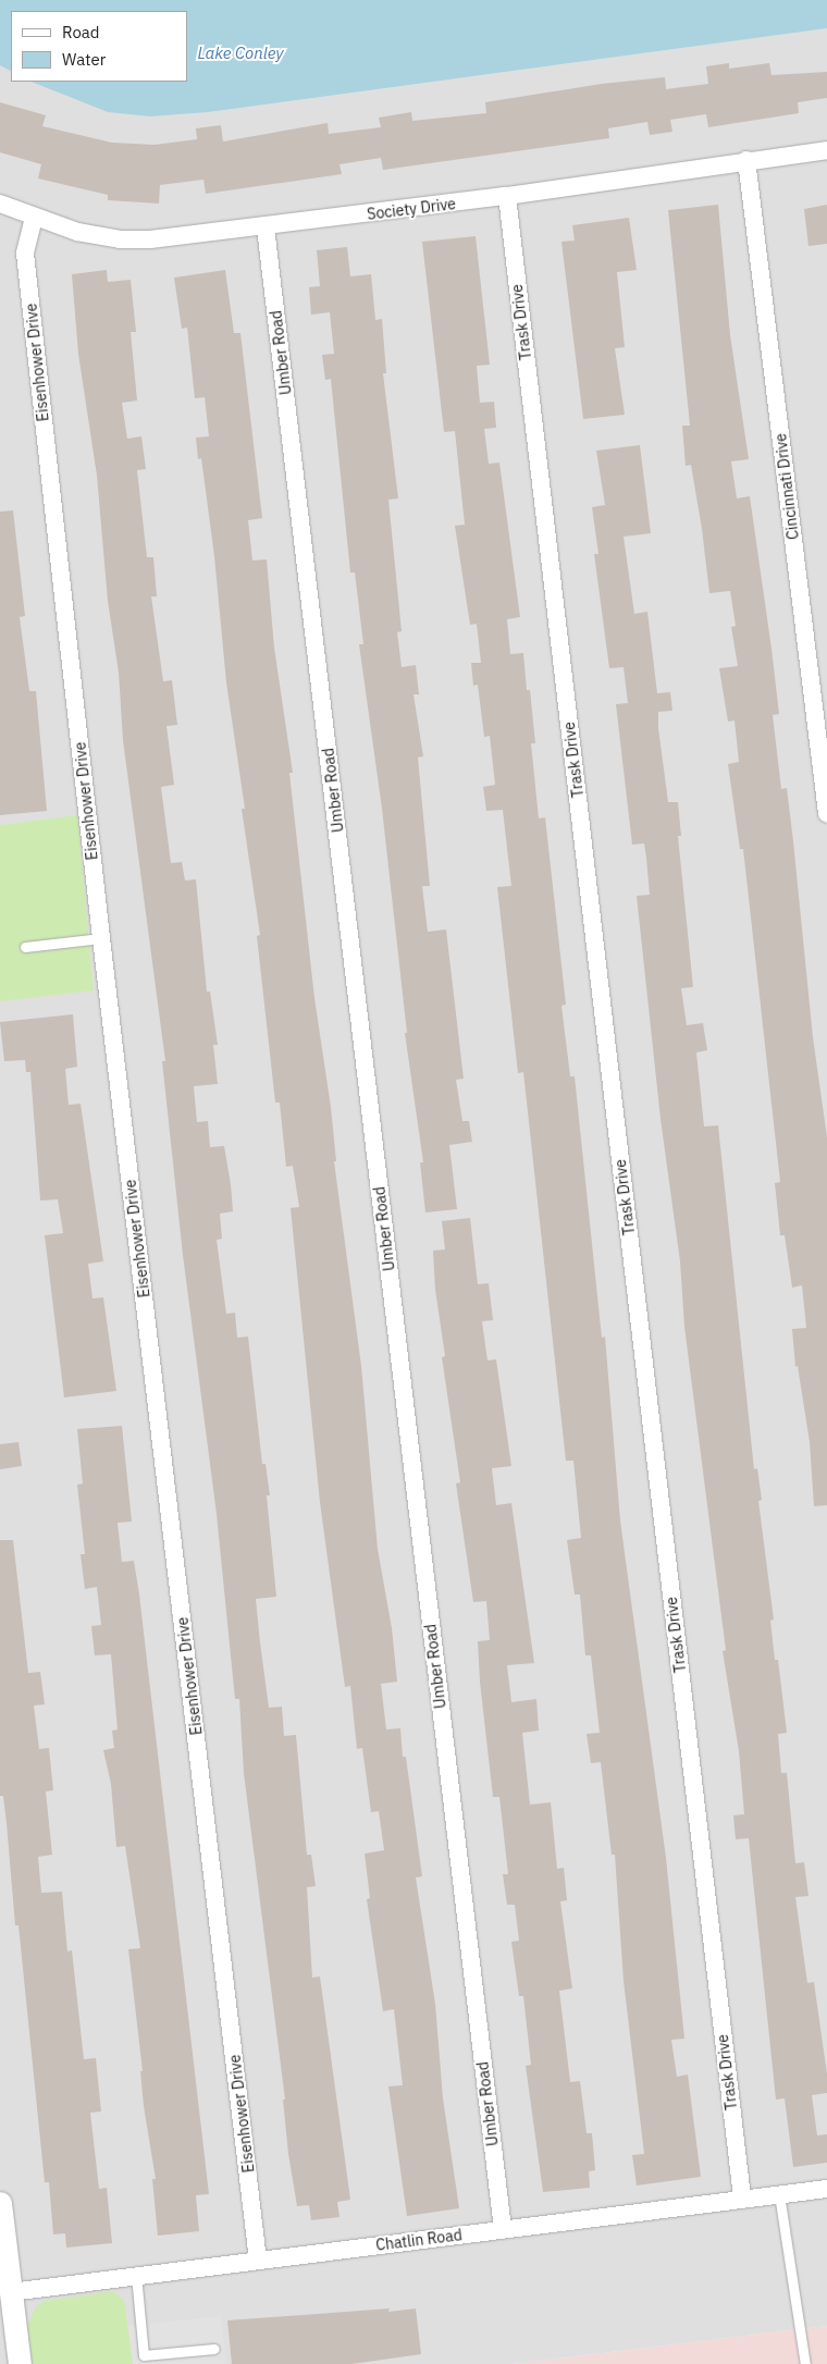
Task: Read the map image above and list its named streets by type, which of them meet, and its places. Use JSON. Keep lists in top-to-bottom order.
{
  "streets": {
    "street": [
      "Society Drive",
      "Trask Drive",
      "Umber Road",
      "Eisenhower Drive",
      "Cincinnati Drive",
      "Chatlin Road"
    ]
  },
  "crossings": [
    ["Society Drive", "Trask Drive"],
    ["Society Drive", "Umber Road"],
    ["Society Drive", "Eisenhower Drive"],
    ["Society Drive", "Cincinnati Drive"],
    ["Trask Drive", "Chatlin Road"],
    ["Umber Road", "Chatlin Road"],
    ["Eisenhower Drive", "Chatlin Road"]
  ],
  "water": ["Lake Conley"],
  "legend": ["Road", "Water"]
}
